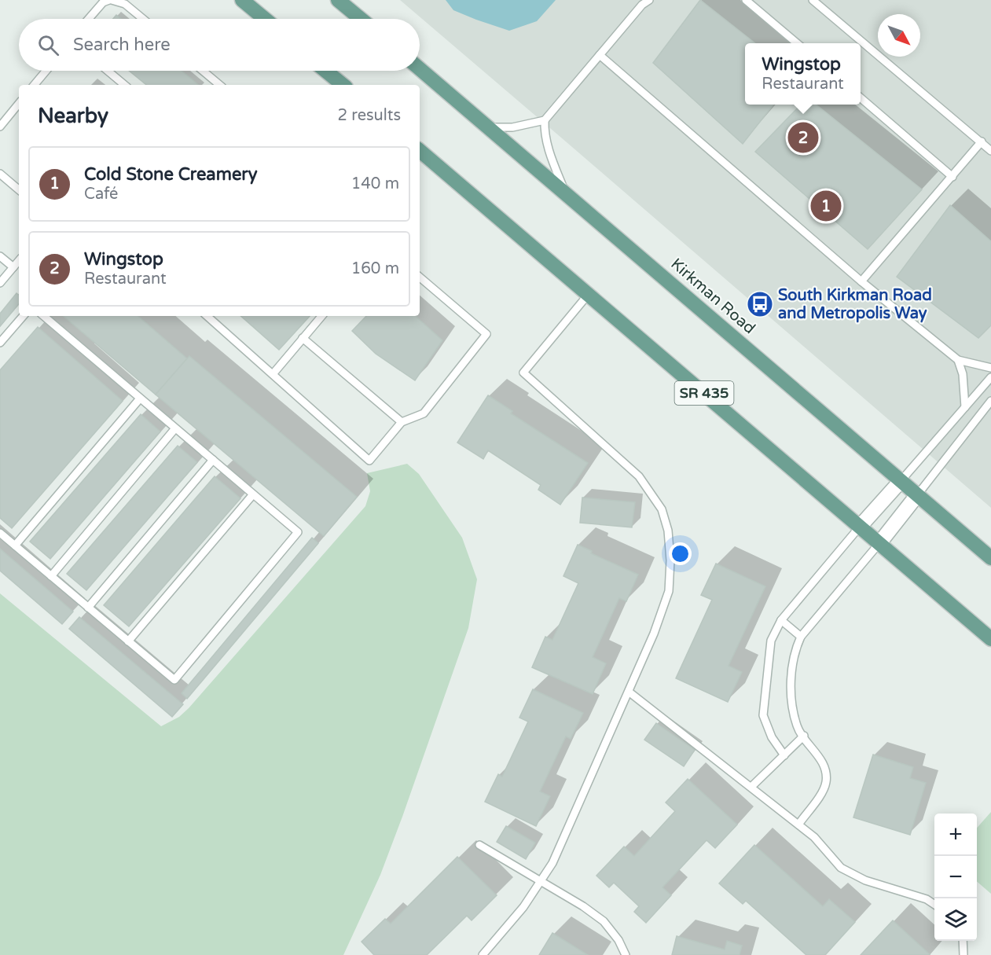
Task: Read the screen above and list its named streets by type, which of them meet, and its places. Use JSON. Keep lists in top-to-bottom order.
{
  "streets": {
    "main road": ["Kirkman Road", "SR 435"]
  },
  "places": {
    "bus stop": ["South Kirkman Road and Metropolis Way"]
  },
  "north": "bottom right",
  "page": {
    "search": "Search here",
    "popup": ["Wingstop", "Restaurant"],
    "heading": ["Nearby", "2 results"],
    "pins": ["2", "1"],
    "list": [
      {
        "mark": "1",
        "name": "Cold Stone Creamery",
        "note": "Café",
        "value": "140 m"
      },
      {
        "mark": "2",
        "name": "Wingstop",
        "note": "Restaurant",
        "value": "160 m"
      }
    ],
    "map_buttons": ["+", "−"]
  }
}
